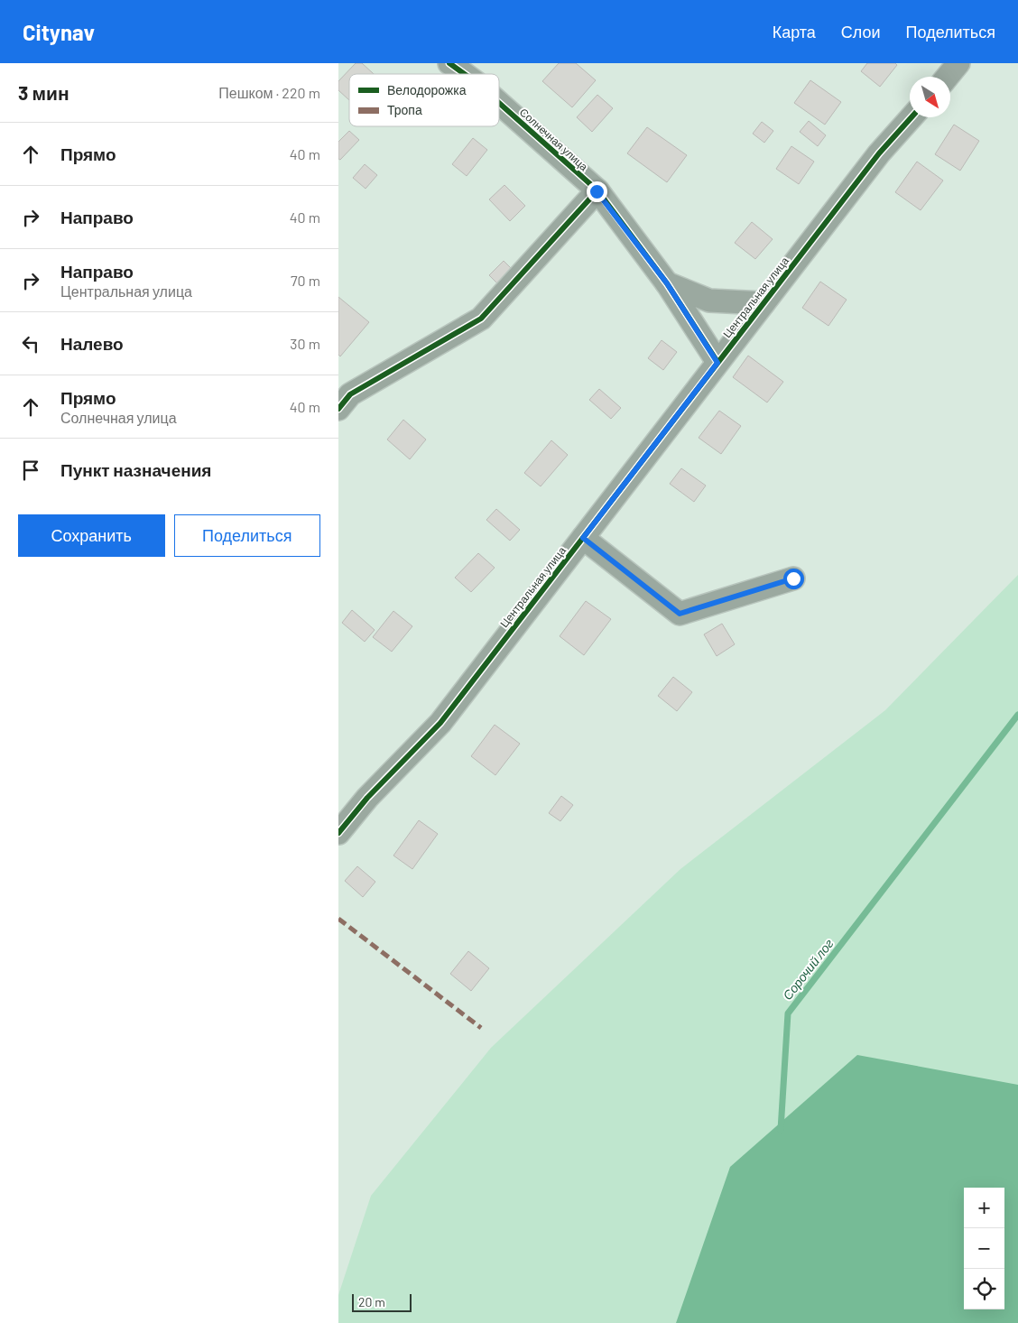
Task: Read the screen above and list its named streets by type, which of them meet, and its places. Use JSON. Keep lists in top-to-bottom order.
{
  "streets": {
    "street": ["Солнечная улица", "Центральная улица"]
  },
  "crossings": [
    ["Солнечная улица", "Центральная улица"]
  ],
  "water": ["Сорочий лог"],
  "legend": ["Велодорожка", "Тропа"],
  "scale_bar": "20 m",
  "north": "bottom right",
  "page": {
    "header": "Citynav",
    "nav": ["Карта", "Слои", "Поделиться"],
    "heading": ["3 мин", "Пешком · 220 m"],
    "list": [
      ["Прямо", "40 m"],
      ["Направо", "40 m"],
      ["Направо", "Центральная улица", "70 m"],
      ["Налево", "30 m"],
      ["Прямо", "Солнечная улица", "40 m"],
      "Пункт назначения"
    ],
    "buttons": ["Сохранить", "Поделиться"],
    "map_buttons": ["+", "−"],
    "scale": "20 m"
  }
}
